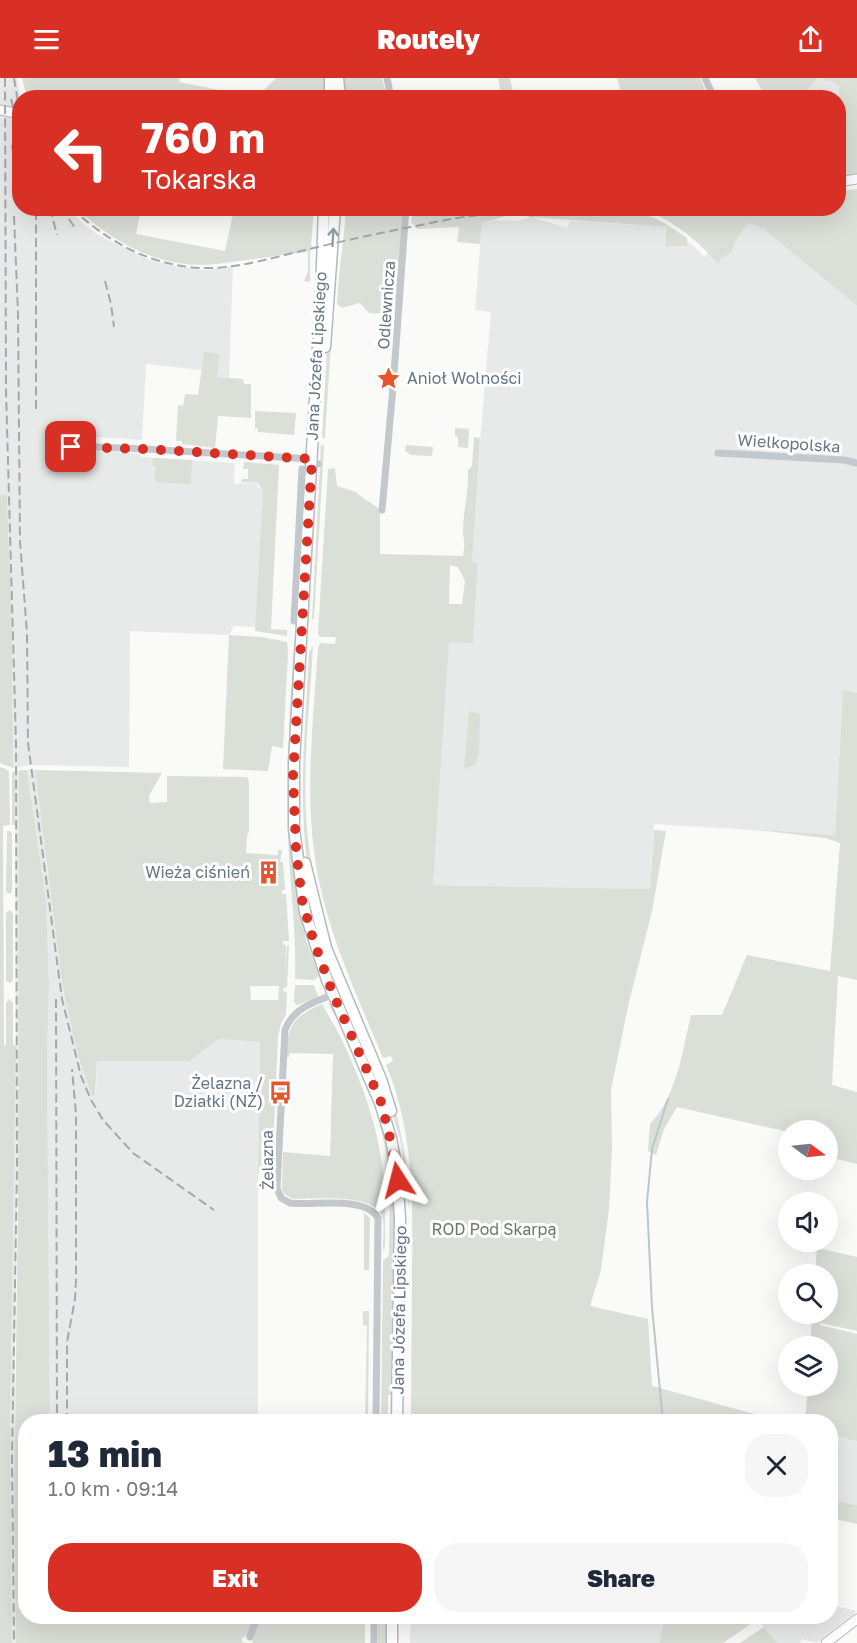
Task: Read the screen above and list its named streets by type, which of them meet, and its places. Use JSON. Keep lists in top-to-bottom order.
{
  "streets": {
    "main road": ["Jana Józefa Lipskiego"],
    "street": ["Odlewnicza", "Wielkopolska", "Żelazna"]
  },
  "crossings": [
    ["Jana Józefa Lipskiego", "Żelazna"]
  ],
  "parks": ["ROD Pod Skarpą"],
  "places": {
    "place": ["Anioł Wolności"],
    "building": ["Wieża ciśnień"],
    "bus stop": ["Żelazna / Działki (NŻ)"]
  },
  "north": "right",
  "page": {
    "header": "Routely",
    "turn": ["760 m", "Tokarska"],
    "heading": ["13 min", "1.0 km · 09:14"],
    "buttons": ["Exit", "Share"]
  }
}
